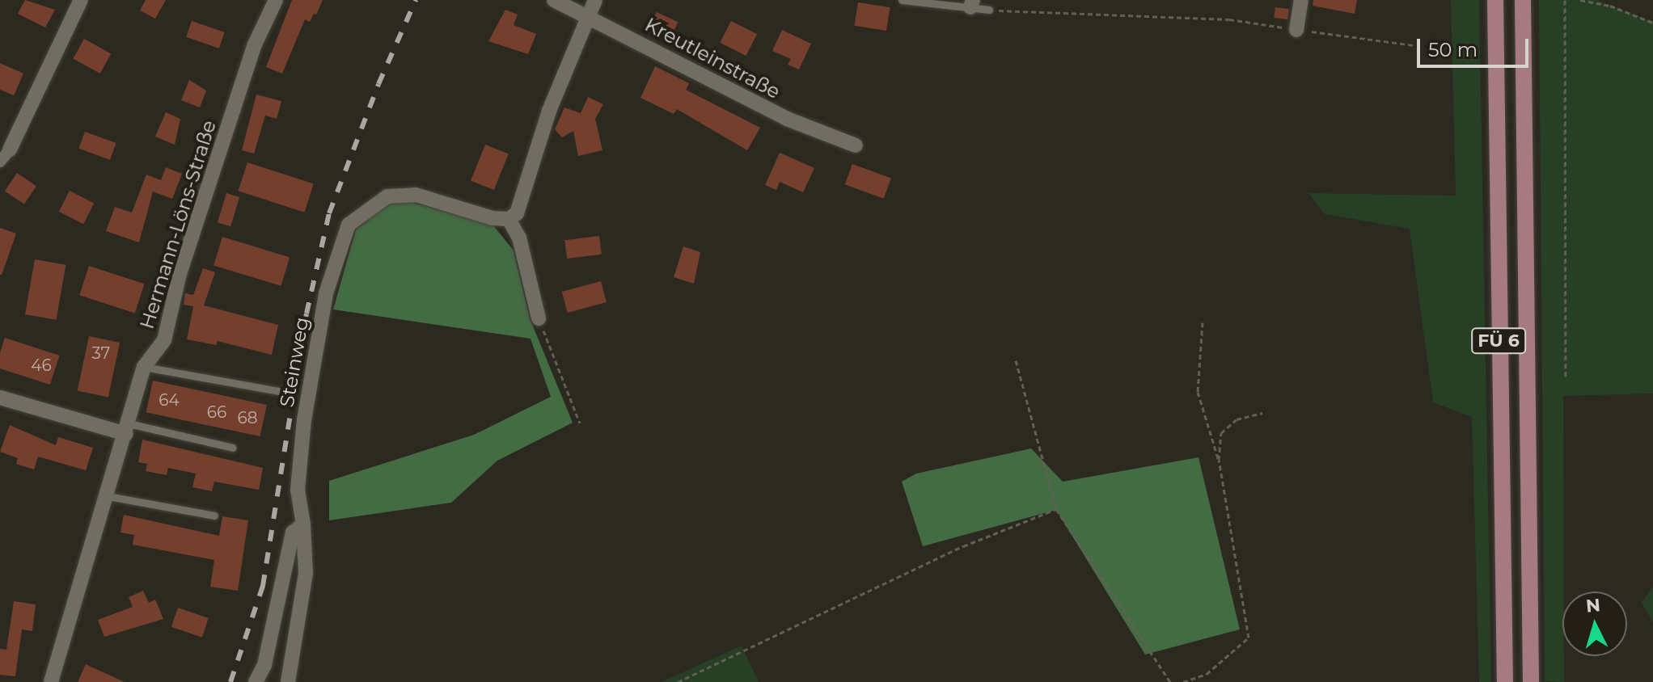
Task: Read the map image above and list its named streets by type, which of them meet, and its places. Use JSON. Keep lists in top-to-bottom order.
{
  "streets": {
    "main road": ["FÜ 6"],
    "street": ["Kreutleinstraße", "Hermann-Löns-Straße", "Steinweg"]
  },
  "house_numbers": [
    "37",
    "46",
    "64",
    "66",
    "68"
  ],
  "scale_bar": "50 m",
  "north": "top"
}
